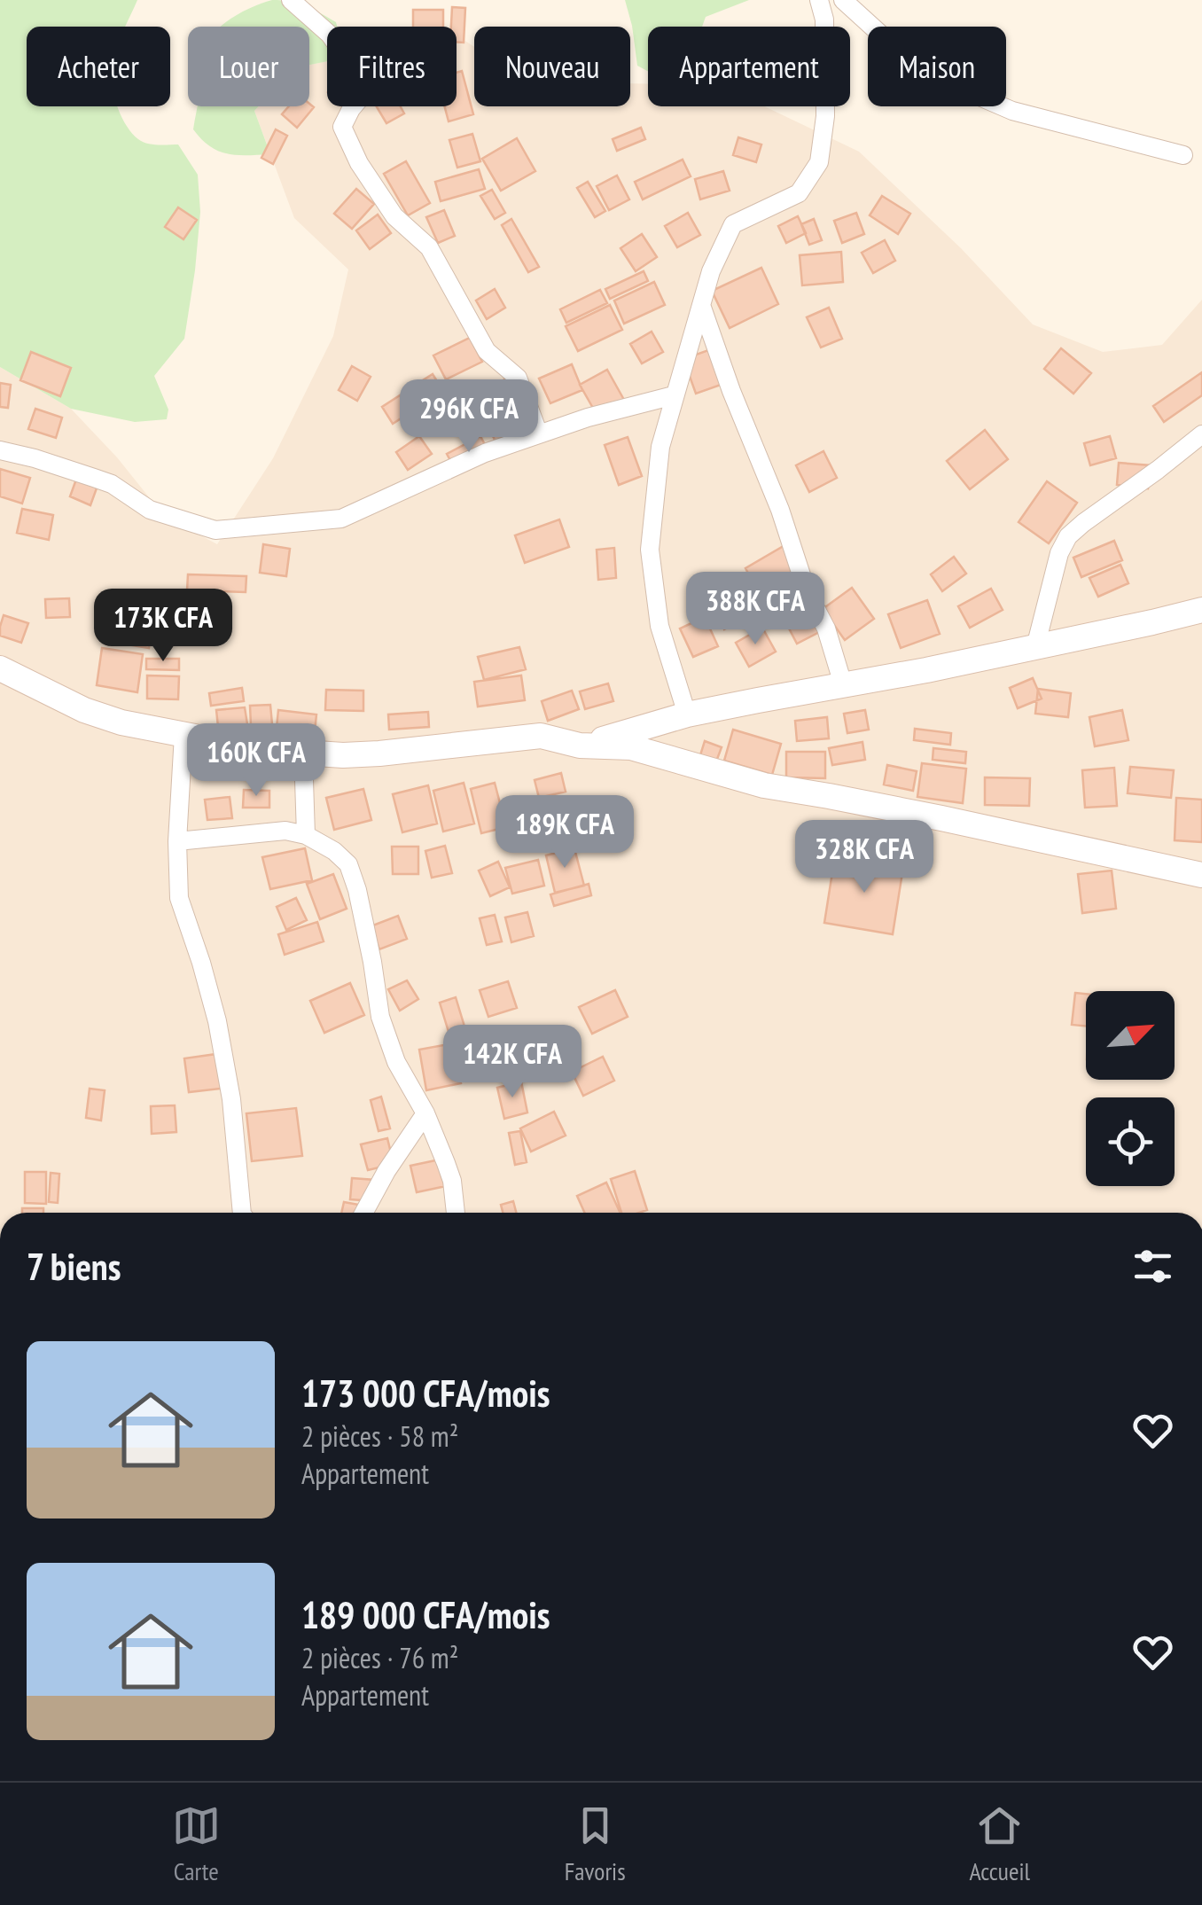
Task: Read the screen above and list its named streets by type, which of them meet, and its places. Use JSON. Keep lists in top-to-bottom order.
{
  "north": "top right",
  "page": {
    "chip": [
      "Acheter",
      "Louer",
      "Filtres",
      "Nouveau",
      "Appartement",
      "Maison"
    ],
    "price": [
      "296K CFA",
      "388K CFA",
      "173K CFA",
      "160K CFA",
      "189K CFA",
      "328K CFA",
      "142K CFA"
    ],
    "heading": "7 biens",
    "list": [
      {
        "name": "173 000 CFA/mois",
        "note": "2 pièces · 58 m² · Appartement"
      },
      {
        "name": "189 000 CFA/mois",
        "note": "2 pièces · 76 m² · Appartement"
      }
    ],
    "tabs": ["Carte", "Favoris", "Accueil"]
  }
}
